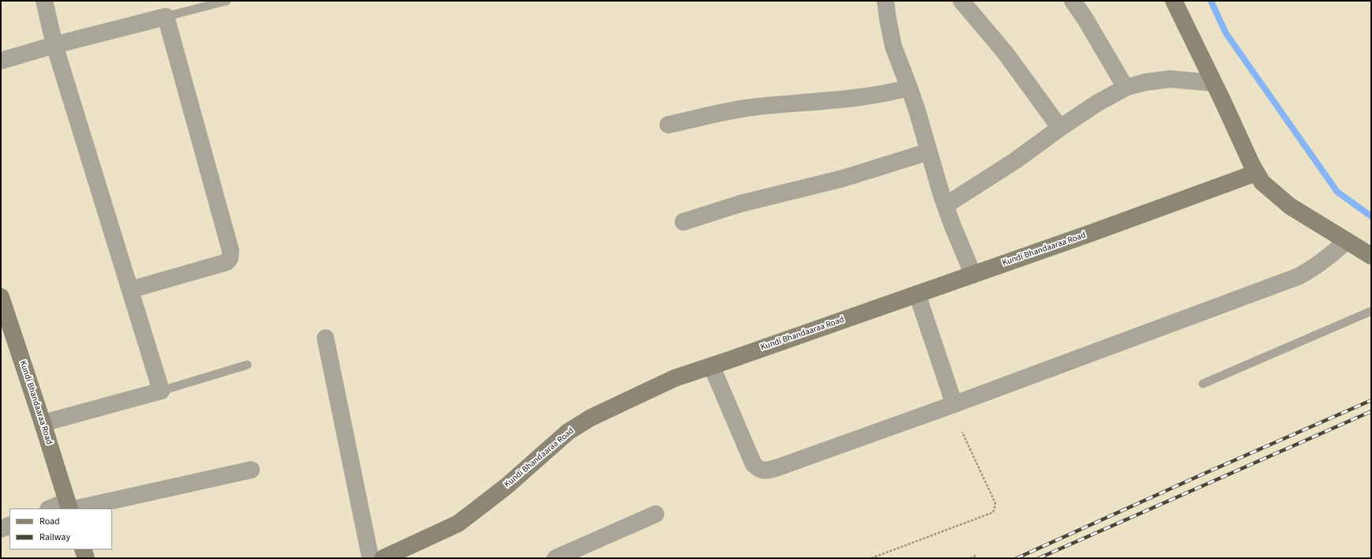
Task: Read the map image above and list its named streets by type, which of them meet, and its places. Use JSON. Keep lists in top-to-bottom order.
{
  "streets": {
    "street": ["Kundi Bhandaaraa Road"]
  },
  "legend": ["Road", "Railway"]
}
